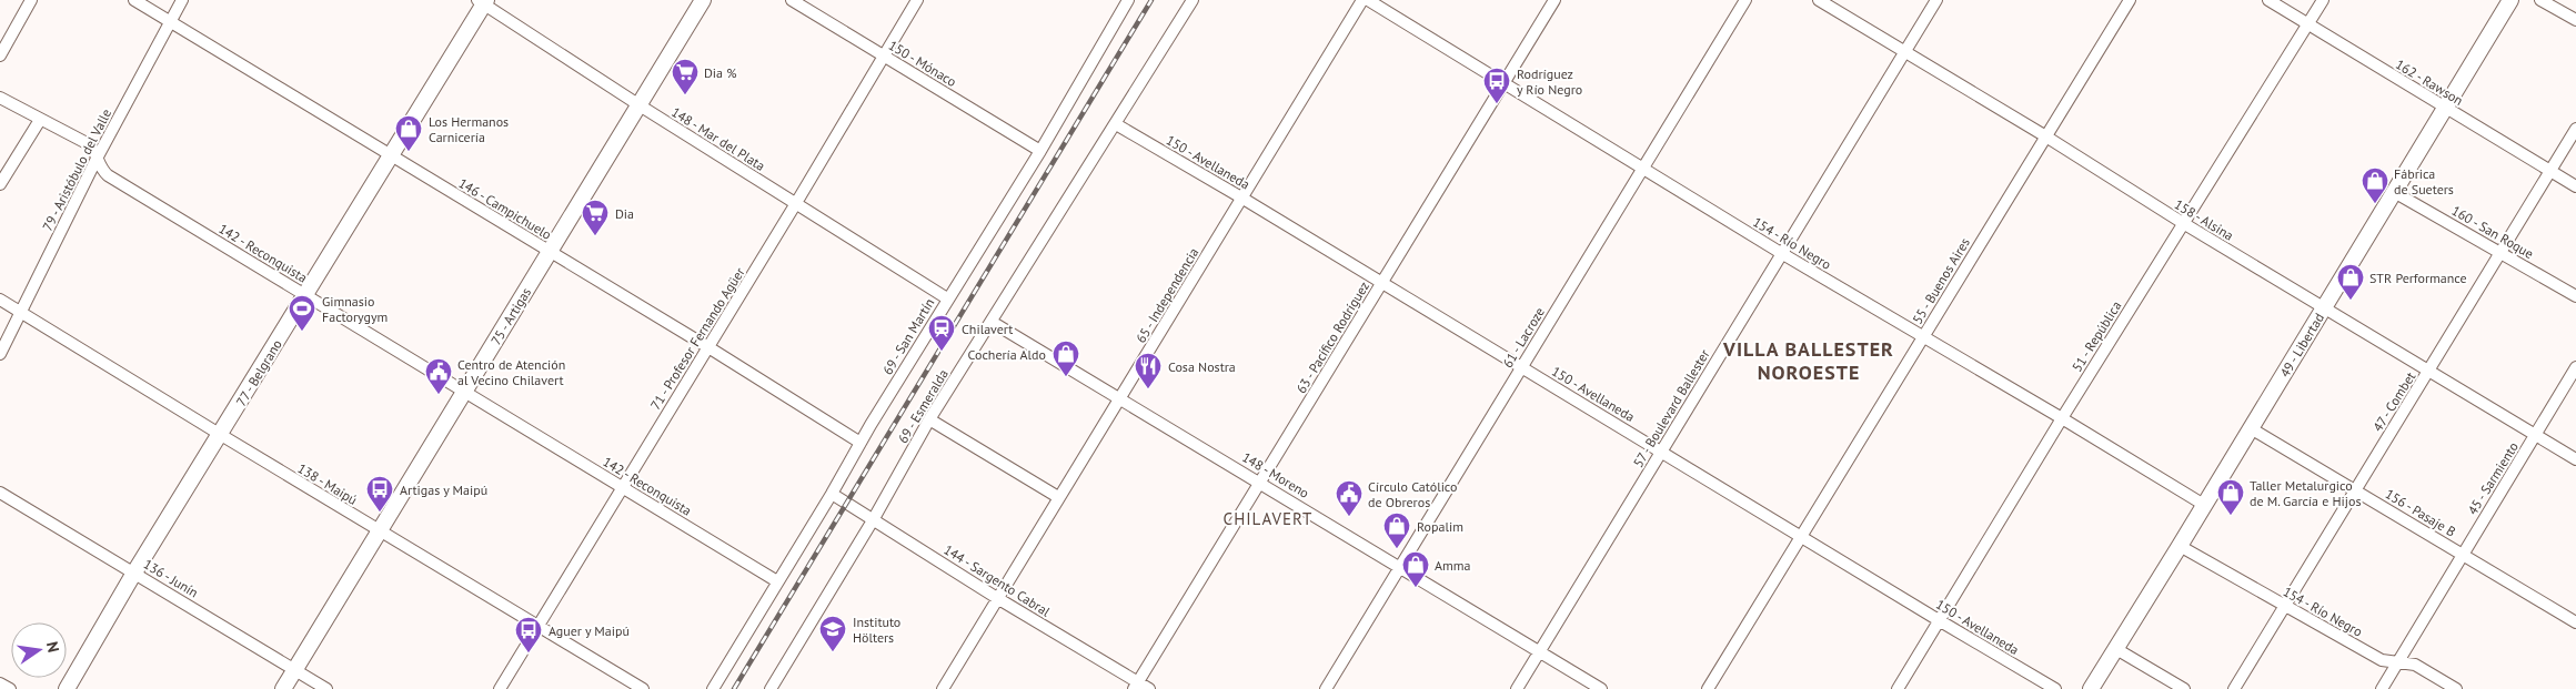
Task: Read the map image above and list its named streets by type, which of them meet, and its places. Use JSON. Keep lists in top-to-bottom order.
{
  "streets": {
    "street": [
      "150 - Mónaco",
      "162 - Rawson",
      "148 - Mar del Plata",
      "150 - Avellaneda",
      "79 - Aristóbulo del Valle",
      "146 - Campichuelo",
      "158 - Alsina",
      "160 - San Roque",
      "154 - Río Negro",
      "142 - Reconquista",
      "55 - Buenos Aires",
      "65 - Independencia",
      "75 - Artigas",
      "69 - San Martín",
      "51 - República",
      "63 - Pacífico Rodríguez",
      "61 - Lacroze",
      "71 - Profesor Fernando Agüer",
      "49 - Libertad",
      "77 - Belgrano",
      "47 - Combet",
      "69 - Esmeralda",
      "57 - Boulevard Ballester",
      "148 - Moreno",
      "45 - Sarmiento",
      "138 - Maipú",
      "156 - Pasaje B",
      "136 - Junín",
      "144 - Sargento Cabral"
    ]
  },
  "crossings": [
    ["150 - Mónaco", "69 - San Martín"],
    ["150 - Mónaco", "71 - Profesor Fernando Agüer"],
    ["162 - Rawson", "51 - República"],
    ["162 - Rawson", "49 - Libertad"],
    ["162 - Rawson", "47 - Combet"],
    ["148 - Mar del Plata", "75 - Artigas"],
    ["148 - Mar del Plata", "69 - San Martín"],
    ["148 - Mar del Plata", "71 - Profesor Fernando Agüer"],
    ["148 - Mar del Plata", "77 - Belgrano"],
    ["150 - Avellaneda", "55 - Buenos Aires"],
    ["150 - Avellaneda", "65 - Independencia"],
    ["150 - Avellaneda", "51 - República"],
    ["150 - Avellaneda", "63 - Pacífico Rodríguez"],
    ["150 - Avellaneda", "61 - Lacroze"],
    ["150 - Avellaneda", "69 - Esmeralda"],
    ["150 - Avellaneda", "57 - Boulevard Ballester"],
    ["79 - Aristóbulo del Valle", "146 - Campichuelo"],
    ["79 - Aristóbulo del Valle", "142 - Reconquista"],
    ["79 - Aristóbulo del Valle", "138 - Maipú"],
    ["146 - Campichuelo", "75 - Artigas"],
    ["146 - Campichuelo", "69 - San Martín"],
    ["146 - Campichuelo", "71 - Profesor Fernando Agüer"],
    ["146 - Campichuelo", "77 - Belgrano"],
    ["158 - Alsina", "55 - Buenos Aires"],
    ["158 - Alsina", "51 - República"],
    ["158 - Alsina", "49 - Libertad"],
    ["158 - Alsina", "47 - Combet"],
    ["158 - Alsina", "57 - Boulevard Ballester"],
    ["158 - Alsina", "45 - Sarmiento"],
    ["160 - San Roque", "49 - Libertad"],
    ["160 - San Roque", "47 - Combet"],
    ["154 - Río Negro", "55 - Buenos Aires"],
    ["154 - Río Negro", "51 - República"],
    ["154 - Río Negro", "63 - Pacífico Rodríguez"],
    ["154 - Río Negro", "61 - Lacroze"],
    ["154 - Río Negro", "49 - Libertad"],
    ["154 - Río Negro", "47 - Combet"],
    ["154 - Río Negro", "57 - Boulevard Ballester"],
    ["154 - Río Negro", "45 - Sarmiento"],
    ["142 - Reconquista", "75 - Artigas"],
    ["142 - Reconquista", "69 - San Martín"],
    ["142 - Reconquista", "71 - Profesor Fernando Agüer"],
    ["142 - Reconquista", "77 - Belgrano"],
    ["65 - Independencia", "148 - Moreno"],
    ["65 - Independencia", "144 - Sargento Cabral"],
    ["75 - Artigas", "138 - Maipú"],
    ["75 - Artigas", "136 - Junín"],
    ["69 - San Martín", "144 - Sargento Cabral"],
    ["63 - Pacífico Rodríguez", "148 - Moreno"],
    ["63 - Pacífico Rodríguez", "144 - Sargento Cabral"],
    ["61 - Lacroze", "148 - Moreno"],
    ["71 - Profesor Fernando Agüer", "138 - Maipú"],
    ["49 - Libertad", "156 - Pasaje B"],
    ["77 - Belgrano", "138 - Maipú"],
    ["77 - Belgrano", "136 - Junín"],
    ["47 - Combet", "156 - Pasaje B"],
    ["69 - Esmeralda", "148 - Moreno"],
    ["69 - Esmeralda", "144 - Sargento Cabral"],
    ["57 - Boulevard Ballester", "148 - Moreno"],
    ["45 - Sarmiento", "156 - Pasaje B"]
  ],
  "districts": ["VILLA BALLESTER NOROESTE", "CHILAVERT"],
  "places": {
    "supermarket": ["Dia %", "Dia"],
    "bus stop": ["Rodríguez y Río Negro", "Artigas y Maipú", "Aguer y Maipú"],
    "shop": [
      "Los Hermanos Carnicería",
      "Fábrica de Sueters",
      "STR Performance",
      "Cochería Aldo",
      "Taller Metalurgico de M. García e Hijos",
      "Ropalim",
      "Amma"
    ],
    "sports": ["Gimnasio Factorygym"],
    "station": ["Chilavert"],
    "restaurant": ["Cosa Nostra"],
    "public building": ["Centro de Atención al Vecino Chilavert", "Círculo Católico de Obreros"],
    "school or university": ["Instituto Hölters"]
  },
  "north": "right"
}
